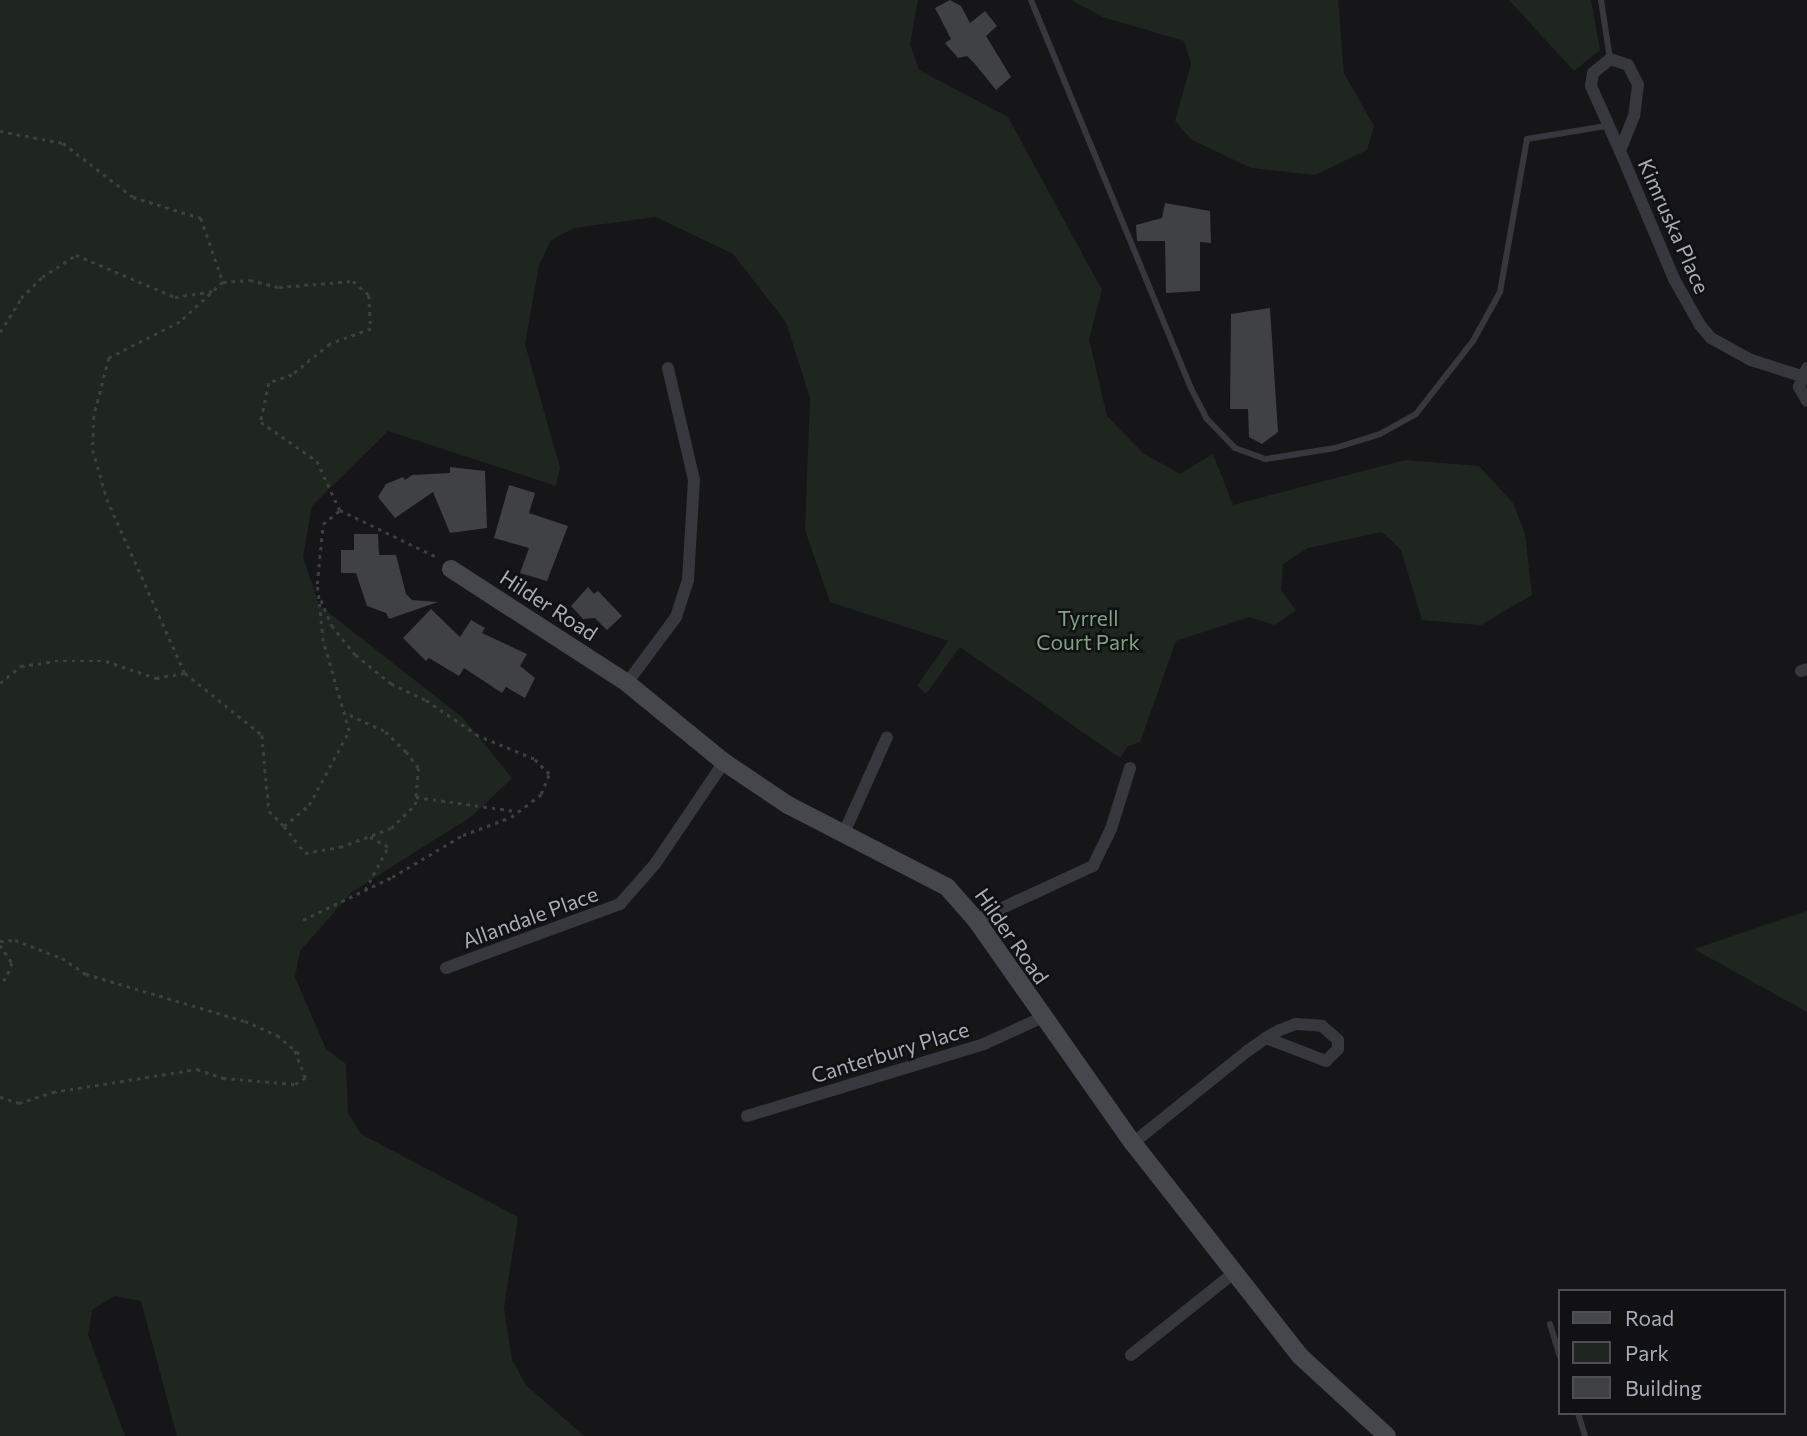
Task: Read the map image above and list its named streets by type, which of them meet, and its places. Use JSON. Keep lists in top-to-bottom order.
{
  "streets": {
    "street": [
      "Kimruska Place",
      "Hilder Road",
      "Allandale Place",
      "Canterbury Place"
    ]
  },
  "crossings": [
    ["Hilder Road", "Allandale Place"],
    ["Hilder Road", "Canterbury Place"]
  ],
  "parks": ["Tyrrell Court Park"],
  "legend": ["Road", "Park", "Building"]
}
